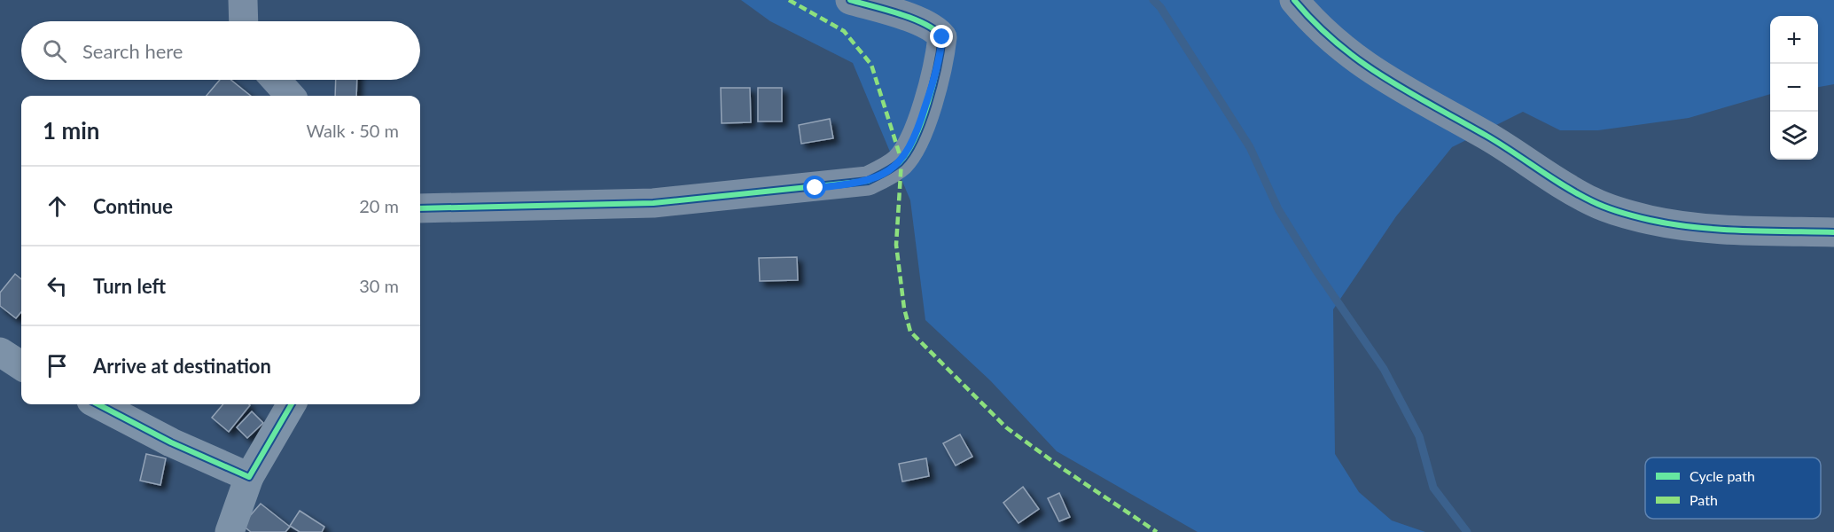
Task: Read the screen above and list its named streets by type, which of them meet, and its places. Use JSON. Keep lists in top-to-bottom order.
{
  "legend": ["Cycle path", "Path"],
  "page": {
    "map_buttons": ["+", "−"],
    "search": "Search here",
    "heading": ["1 min", "Walk · 50 m"],
    "list": [
      ["Continue", "20 m"],
      ["Turn left", "30 m"],
      "Arrive at destination"
    ]
  }
}
